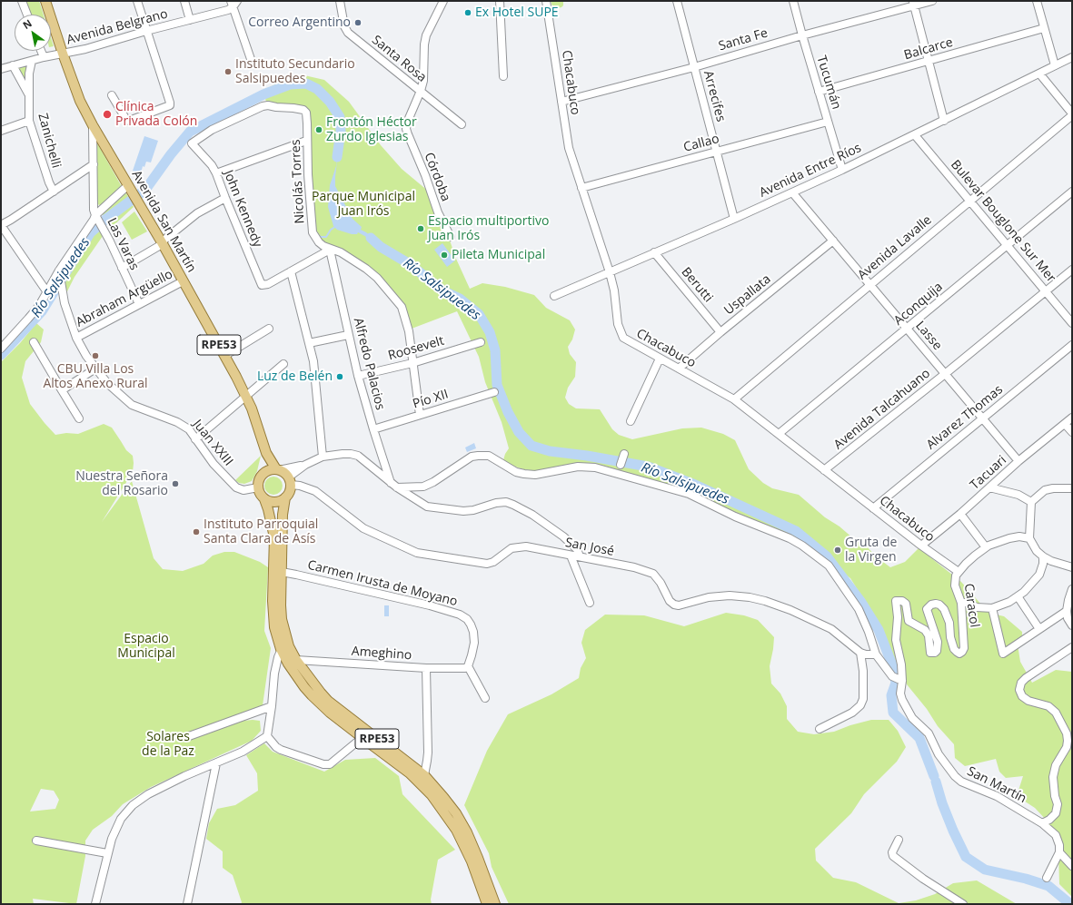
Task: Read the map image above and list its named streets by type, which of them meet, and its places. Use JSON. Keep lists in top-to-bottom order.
{
  "streets": {
    "main road": ["Avenida San Martín", "RPE53"],
    "street": [
      "Avenida Belgrano",
      "Santa Fe",
      "Balcarce",
      "Santa Rosa",
      "Chacabuco",
      "Tucumán",
      "Arrecifes",
      "Zanichelli",
      "Callao",
      "Avenida Entre Ríos",
      "Córdoba",
      "Nicolás Torres",
      "John Kennedy",
      "Bulevar Bouglone Sur Mer",
      "Las Varas",
      "Avenida Lavalle",
      "Berutti",
      "Uspallata",
      "Abraham Argüello",
      "Aconquija",
      "Lasse",
      "Roosevelt",
      "Alfredo Palacios",
      "Pío XII",
      "Avenida Talcahuano",
      "Alvarez Thomas",
      "Juan XXIII",
      "Tacuari",
      "San José",
      "Carmen Irusta de Moyano",
      "Caracol",
      "Ameghino",
      "San Martín"
    ]
  },
  "crossings": [
    ["Avenida Belgrano", "Zanichelli"],
    ["Avenida Belgrano", "Avenida San Martín"],
    ["Santa Fe", "Chacabuco"],
    ["Santa Fe", "Tucumán"],
    ["Santa Fe", "Arrecifes"],
    ["Balcarce", "Tucumán"],
    ["Santa Rosa", "Córdoba"],
    ["Chacabuco", "Callao"],
    ["Chacabuco", "Avenida Entre Ríos"],
    ["Chacabuco", "Avenida Lavalle"],
    ["Chacabuco", "Uspallata"],
    ["Chacabuco", "Aconquija"],
    ["Chacabuco", "Avenida Talcahuano"],
    ["Chacabuco", "Alvarez Thomas"],
    ["Chacabuco", "Tacuari"],
    ["Chacabuco", "Caracol"],
    ["Tucumán", "Callao"],
    ["Tucumán", "Avenida Entre Ríos"],
    ["Arrecifes", "Callao"],
    ["Arrecifes", "Avenida Entre Ríos"],
    ["Avenida Entre Ríos", "Bulevar Bouglone Sur Mer"],
    ["Avenida Entre Ríos", "Berutti"],
    ["Avenida Entre Ríos", "Lasse"],
    ["Nicolás Torres", "John Kennedy"],
    ["Nicolás Torres", "Roosevelt"],
    ["Nicolás Torres", "Alfredo Palacios"],
    ["Nicolás Torres", "Pío XII"],
    ["Avenida San Martín", "Abraham Argüello"],
    ["Avenida San Martín", "RPE53"],
    ["Avenida San Martín", "Juan XXIII"],
    ["Avenida San Martín", "San José"],
    ["Bulevar Bouglone Sur Mer", "Avenida Lavalle"],
    ["Bulevar Bouglone Sur Mer", "Aconquija"],
    ["Bulevar Bouglone Sur Mer", "Avenida Talcahuano"],
    ["Las Varas", "Abraham Argüello"],
    ["Avenida Lavalle", "Lasse"],
    ["Berutti", "Uspallata"],
    ["Uspallata", "Lasse"],
    ["Abraham Argüello", "Juan XXIII"],
    ["Aconquija", "Lasse"],
    ["Lasse", "Avenida Talcahuano"],
    ["Lasse", "Alvarez Thomas"],
    ["Lasse", "Tacuari"],
    ["RPE53", "Juan XXIII"],
    ["RPE53", "San José"],
    ["RPE53", "Carmen Irusta de Moyano"],
    ["RPE53", "Ameghino"],
    ["Roosevelt", "Alfredo Palacios"],
    ["Alfredo Palacios", "Pío XII"],
    ["Juan XXIII", "San José"],
    ["Carmen Irusta de Moyano", "Ameghino"],
    ["Caracol", "San Martín"]
  ],
  "water": ["Río Salsipuedes"],
  "parks": ["Parque Municipal Juan Irós", "Espacio Municipal", "Solares de la Paz"],
  "places": [
    "Ex Hotel SUPE",
    "Correo Argentino",
    "Instituto Secundario Salsipuedes",
    "Clínica Privada Colón",
    "Frontón Héctor Zurdo Iglesias",
    "Espacio multiportivo Juan Irós",
    "Pileta Municipal",
    "CBU Villa Los Altos Anexo Rural",
    "Luz de Belén",
    "Nuestra Señora del Rosario",
    "Instituto Parroquial Santa Clara de Asís",
    "Gruta de la Virgen"
  ],
  "north": "top left"
}
